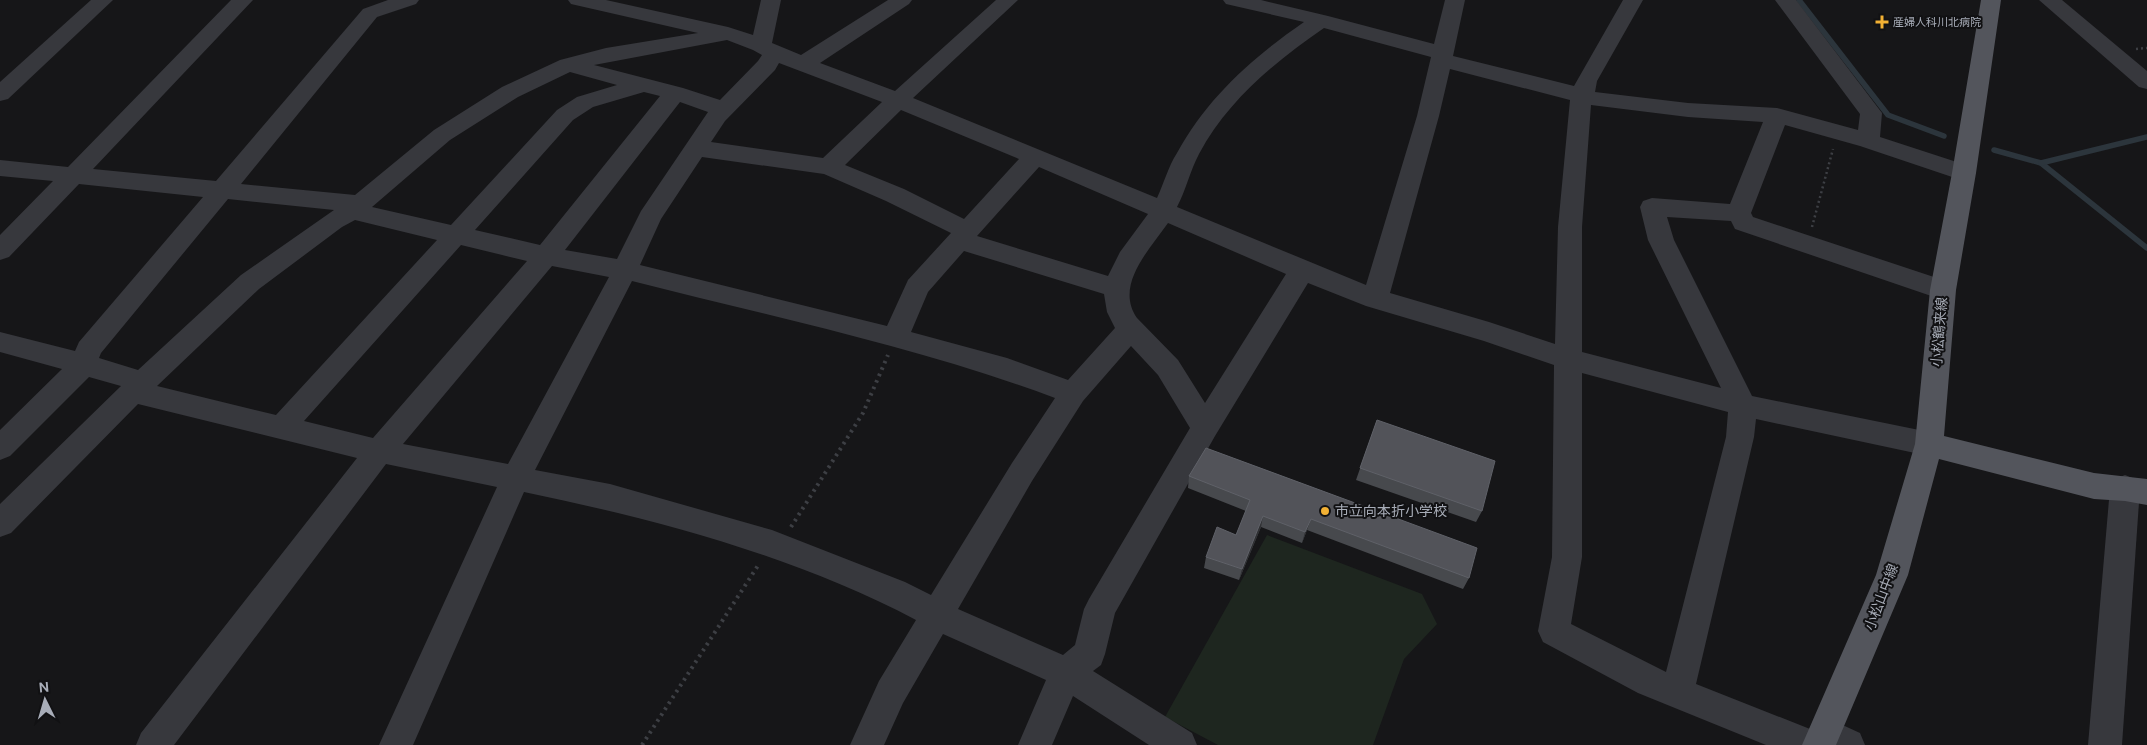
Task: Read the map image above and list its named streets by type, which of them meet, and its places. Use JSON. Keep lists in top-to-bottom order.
{
  "streets": {
    "main road": ["小松鶴来線", "小松山中線"]
  },
  "crossings": [
    ["小松鶴来線", "小松山中線"]
  ],
  "places": {
    "health": ["産婦人科川北病院"],
    "other": ["市立向本折小学校"]
  },
  "north": "top"
}
